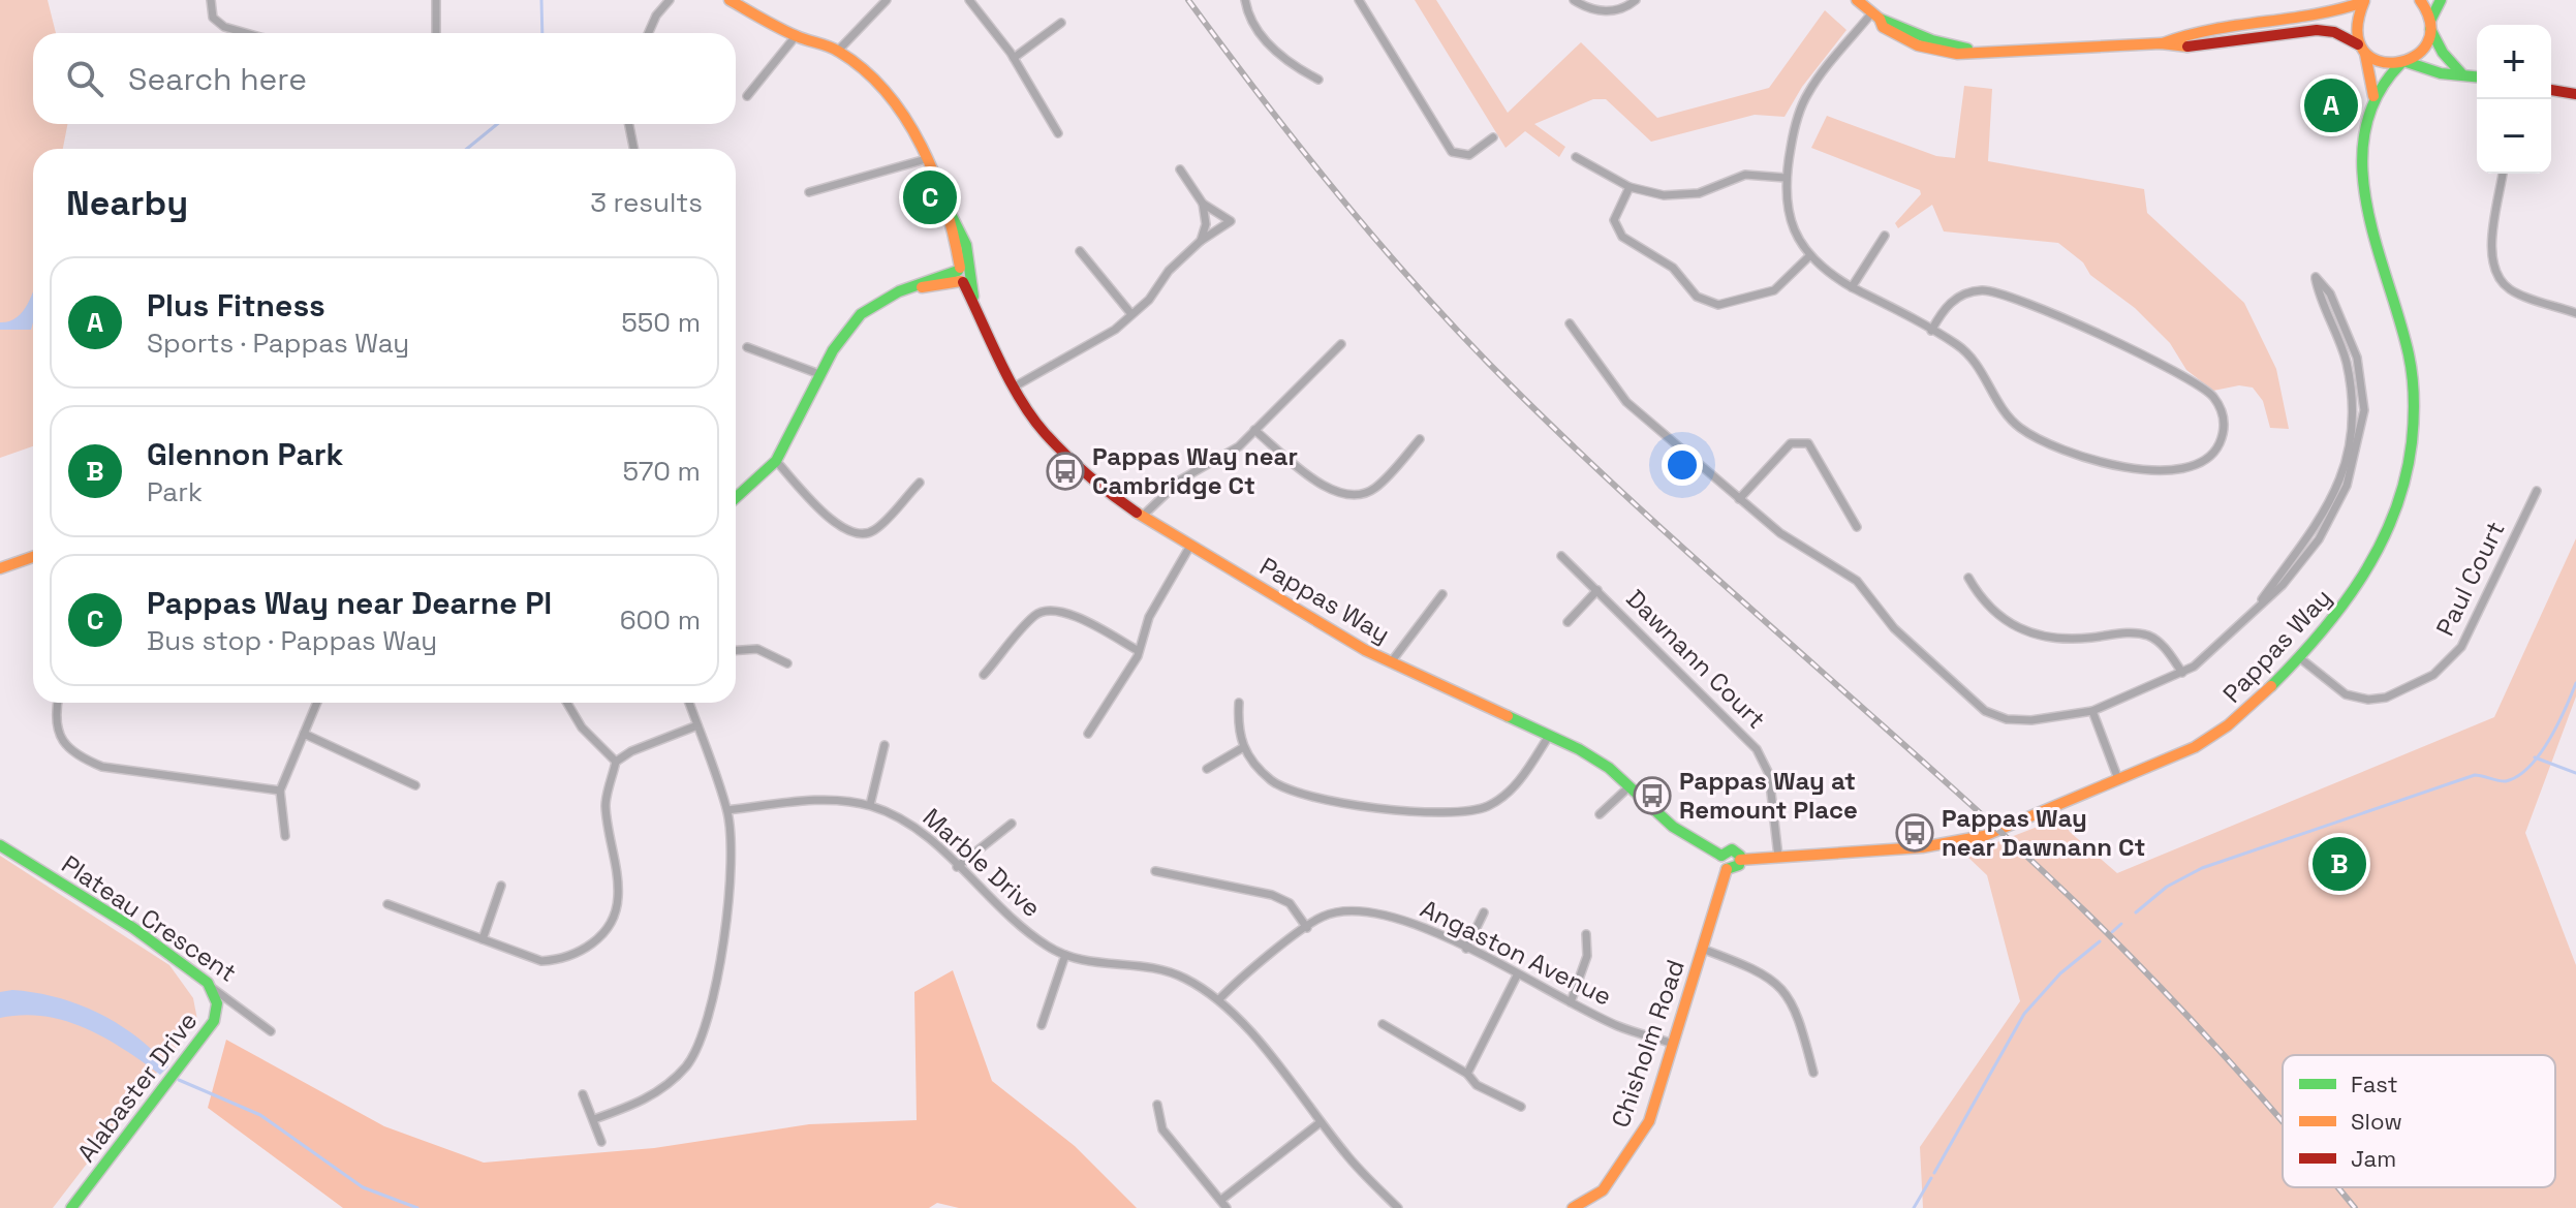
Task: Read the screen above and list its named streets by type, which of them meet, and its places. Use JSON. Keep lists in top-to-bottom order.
{
  "streets": {
    "main road": [
      "Pappas Way",
      "Plateau Crescent",
      "Chisholm Road",
      "Alabaster Drive"
    ],
    "street": [
      "Paul Court",
      "Dawnann Court",
      "Marble Drive",
      "Angaston Avenue"
    ]
  },
  "crossings": [
    ["Paul Court", "Pappas Way"],
    ["Pappas Way", "Dawnann Court"],
    ["Marble Drive", "Angaston Avenue"],
    ["Plateau Crescent", "Alabaster Drive"],
    ["Angaston Avenue", "Chisholm Road"]
  ],
  "places": {
    "bus stop": ["Pappas Way near Cambridge Ct", "Pappas Way at Remount Place", "Pappas Way near Dawnann Ct"]
  },
  "legend": ["Fast", "Slow", "Jam"],
  "page": {
    "map_buttons": ["+", "−"],
    "search": "Search here",
    "pins": ["A", "C", "B"],
    "heading": ["Nearby", "3 results"],
    "list": [
      {
        "mark": "A",
        "name": "Plus Fitness",
        "note": "Sports · Pappas Way",
        "value": "550 m"
      },
      {
        "mark": "B",
        "name": "Glennon Park",
        "note": "Park",
        "value": "570 m"
      },
      {
        "mark": "C",
        "name": "Pappas Way near Dearne Pl",
        "note": "Bus stop · Pappas Way",
        "value": "600 m"
      }
    ]
  }
}
